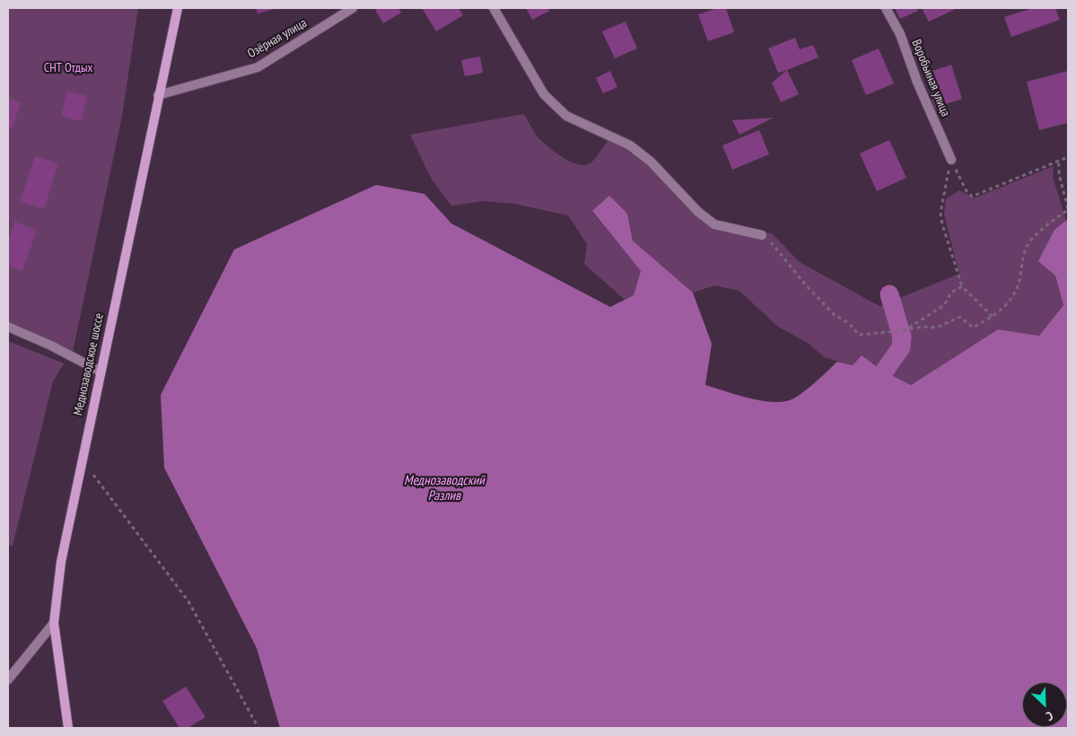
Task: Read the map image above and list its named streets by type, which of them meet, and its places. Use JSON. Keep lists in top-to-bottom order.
{
  "streets": {
    "main road": ["Меднозаводское шоссе"],
    "street": ["Озёрная улица", "Воробьиная улица"]
  },
  "crossings": [
    ["Озёрная улица", "Меднозаводское шоссе"]
  ],
  "water": ["Меднозаводский Разлив"],
  "parks": ["СНТ Отдых"],
  "north": "bottom right"
}
